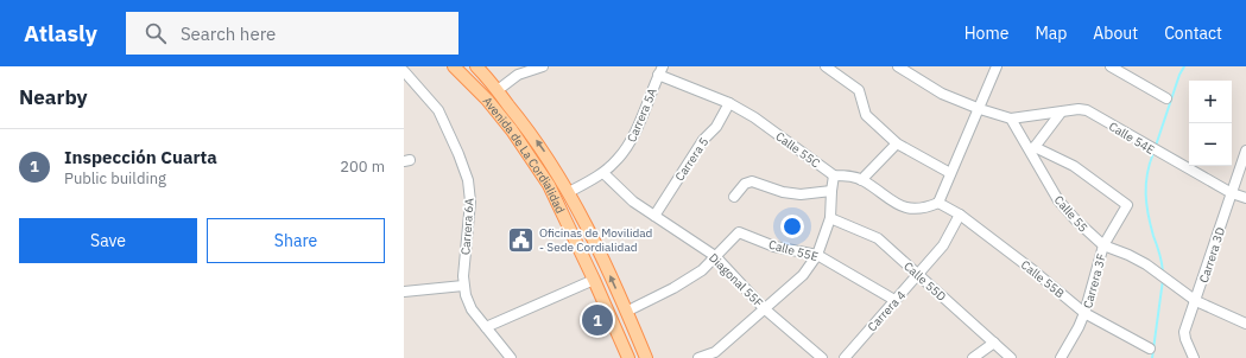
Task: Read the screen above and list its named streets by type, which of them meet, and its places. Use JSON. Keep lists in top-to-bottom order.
{
  "streets": {
    "main road": ["Avenida de La Cordialidad"],
    "street": [
      "Carrera 5A",
      "Calle 54E",
      "Calle 55C",
      "Carrera 5",
      "Calle 55",
      "Carrera 6A",
      "Calle 55E",
      "Carrera 3D",
      "Calle 55B",
      "Diagonal 55F",
      "Calle 55D",
      "Carrera 3F",
      "Carrera 4"
    ]
  },
  "crossings": [
    ["Carrera 5A", "Calle 55C"],
    ["Carrera 5A", "Avenida de La Cordialidad"],
    ["Carrera 5A", "Diagonal 55F"],
    ["Calle 54E", "Calle 55"],
    ["Calle 54E", "Carrera 3D"],
    ["Calle 55C", "Carrera 5"],
    ["Calle 55C", "Calle 55B"],
    ["Carrera 5", "Diagonal 55F"],
    ["Calle 55", "Carrera 3D"],
    ["Calle 55", "Carrera 3F"],
    ["Calle 55E", "Diagonal 55F"],
    ["Calle 55E", "Carrera 4"],
    ["Calle 55B", "Carrera 3F"],
    ["Calle 55B", "Carrera 4"],
    ["Calle 55D", "Carrera 4"]
  ],
  "places": {
    "public building": ["Oficinas de Movilidad - Sede Cordialidad"]
  },
  "page": {
    "header": "Atlasly",
    "search": "Search here",
    "nav": [
      "Home",
      "Map",
      "About",
      "Contact"
    ],
    "heading": "Nearby",
    "map_buttons": ["+", "−"],
    "list": [
      {
        "mark": "1",
        "name": "Inspección Cuarta",
        "note": "Public building",
        "value": "200 m"
      }
    ],
    "buttons": ["Save", "Share"],
    "pins": "1"
  }
}
